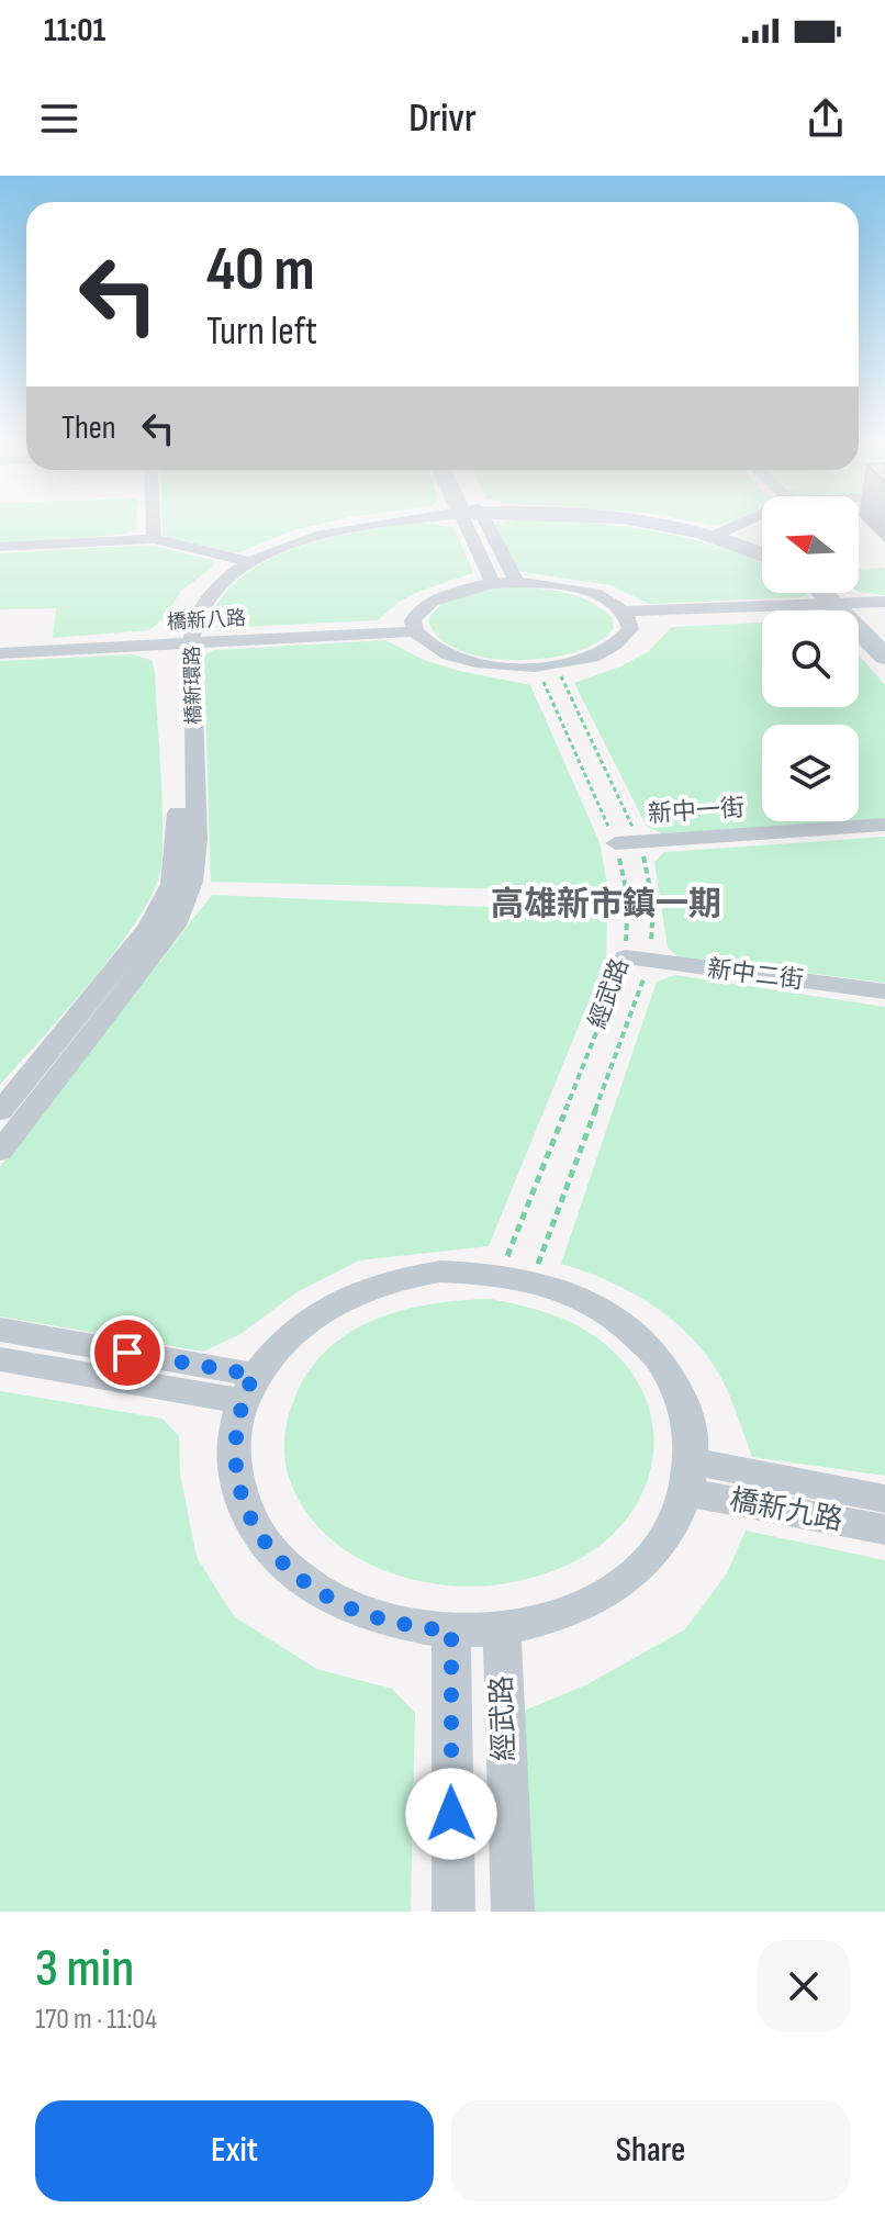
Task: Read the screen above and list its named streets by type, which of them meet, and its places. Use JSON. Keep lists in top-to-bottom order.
{
  "streets": {
    "street": [
      "橋新八路",
      "橋新環路",
      "新中一街",
      "新中二街",
      "經武路",
      "橋新九路"
    ]
  },
  "crossings": [
    ["橋新八路", "橋新環路"],
    ["新中一街", "經武路"],
    ["新中二街", "經武路"]
  ],
  "districts": ["高雄新市鎮一期"],
  "north": "left",
  "page": {
    "status": "11:01",
    "header": "Drivr",
    "turn": ["40 m", "Turn left"],
    "then": "Then",
    "heading": ["3 min", "170 m · 11:04"],
    "buttons": ["Exit", "Share"]
  }
}
